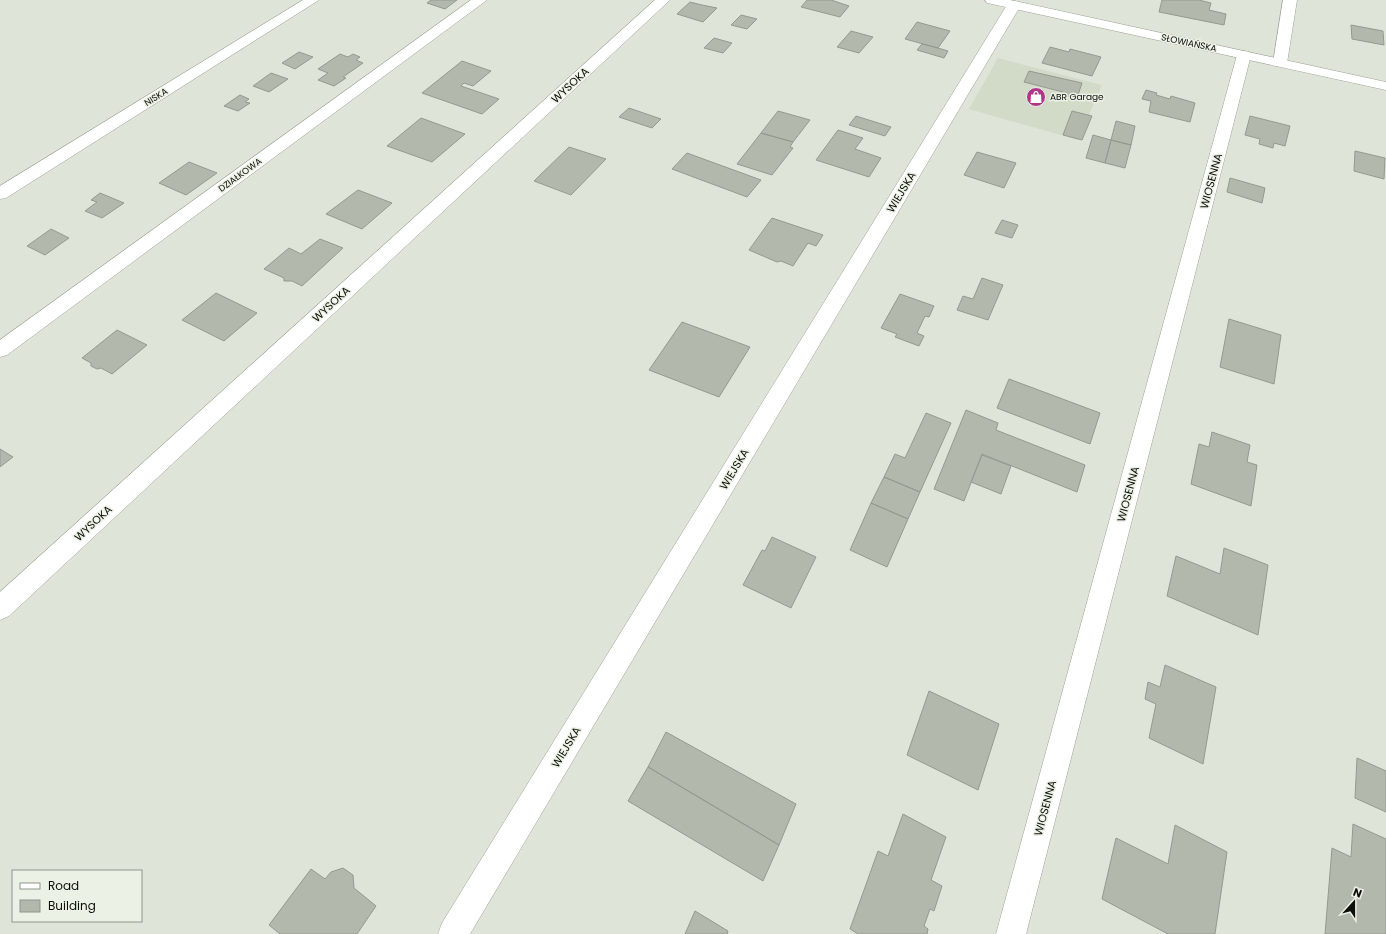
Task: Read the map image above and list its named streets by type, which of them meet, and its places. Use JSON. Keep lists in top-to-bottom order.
{
  "streets": {
    "street": [
      "SŁOWIAŃSKA",
      "WYSOKA",
      "NISKA",
      "DZIAŁKOWA",
      "WIOSENNA",
      "WIEJSKA"
    ]
  },
  "crossings": [
    ["SŁOWIAŃSKA", "WIOSENNA"],
    ["SŁOWIAŃSKA", "WIEJSKA"]
  ],
  "places": {
    "shop": ["ABR Garage"]
  },
  "legend": ["Road", "Building"],
  "north": "top"
}
